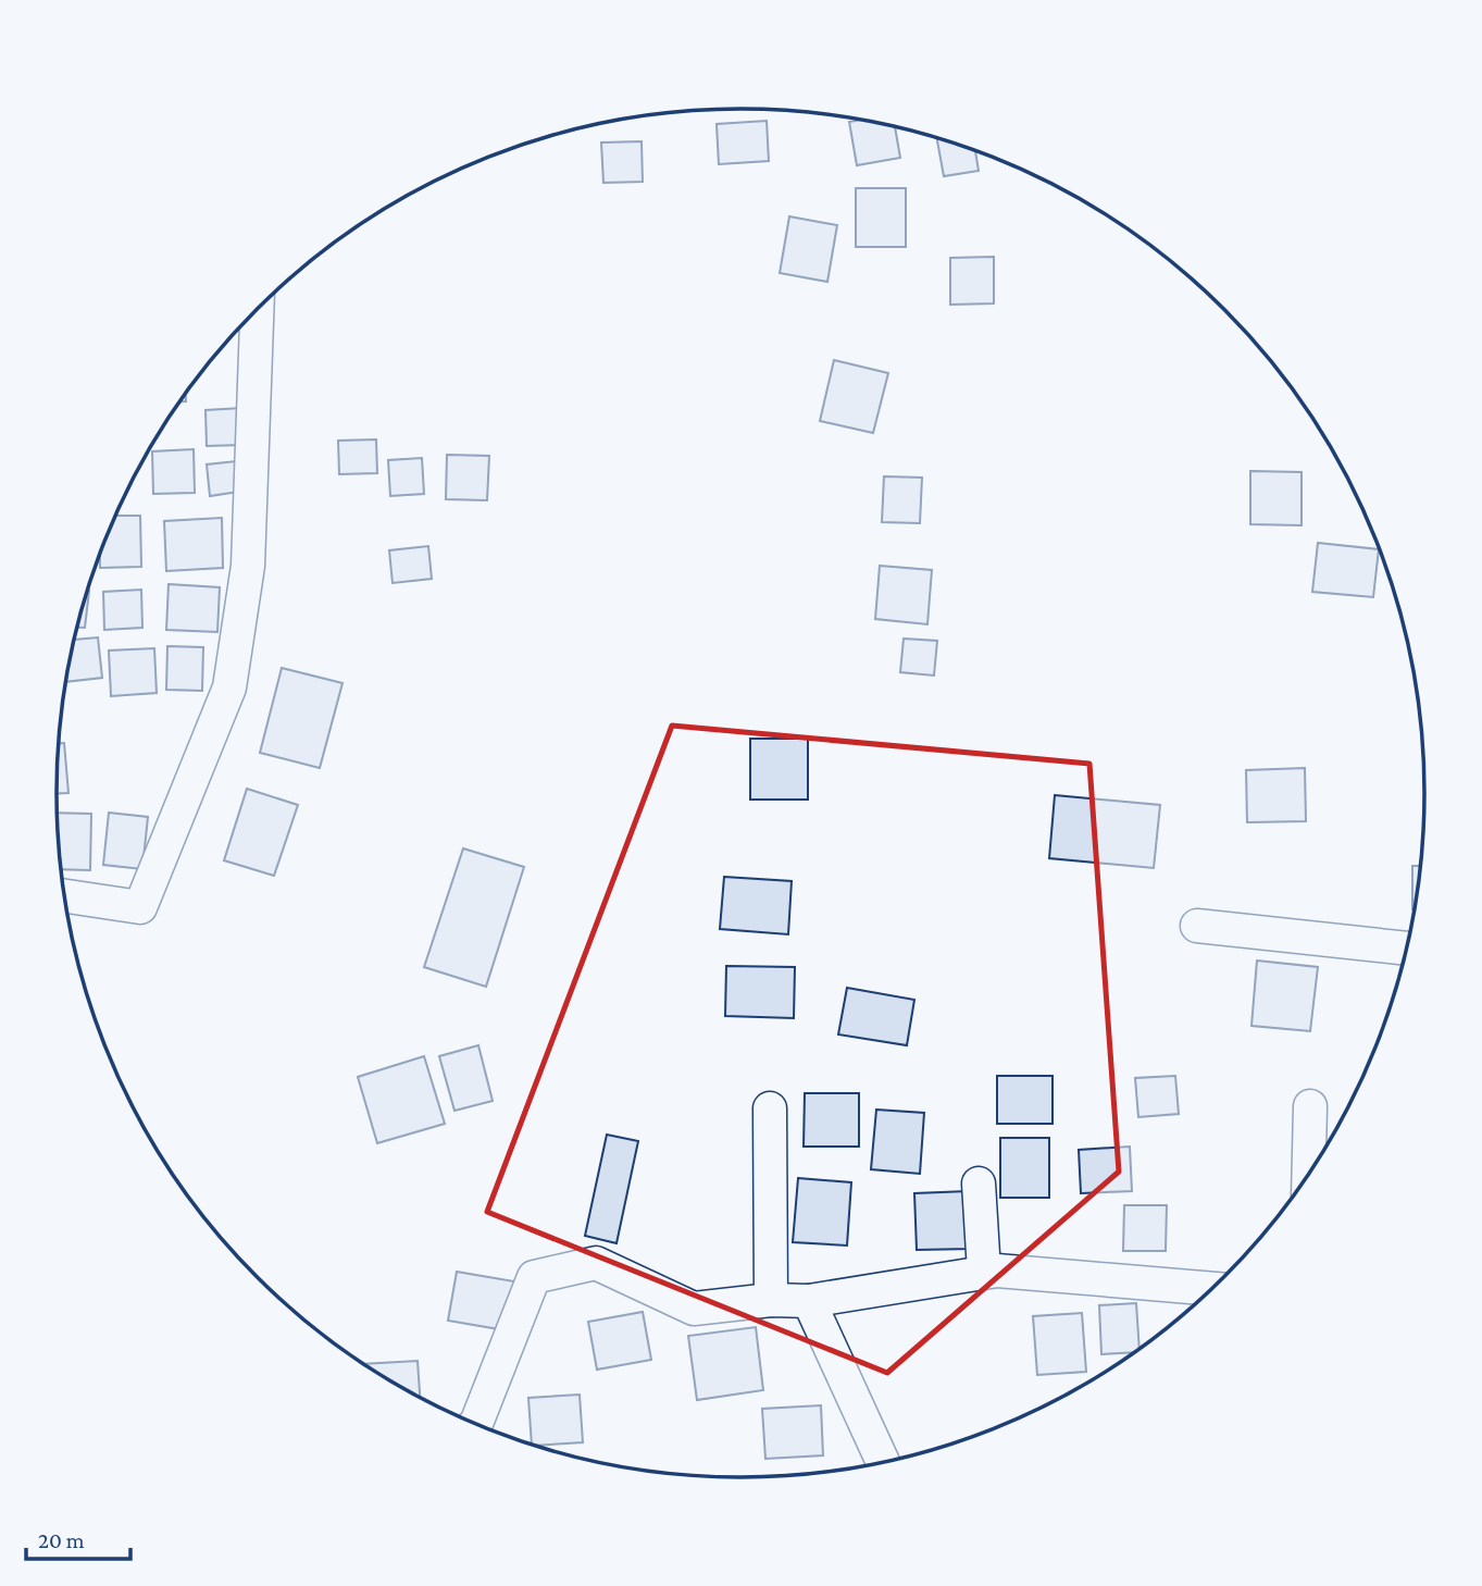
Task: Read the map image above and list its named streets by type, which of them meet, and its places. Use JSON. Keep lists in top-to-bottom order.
{
  "scale_bar": "20 m"
}
